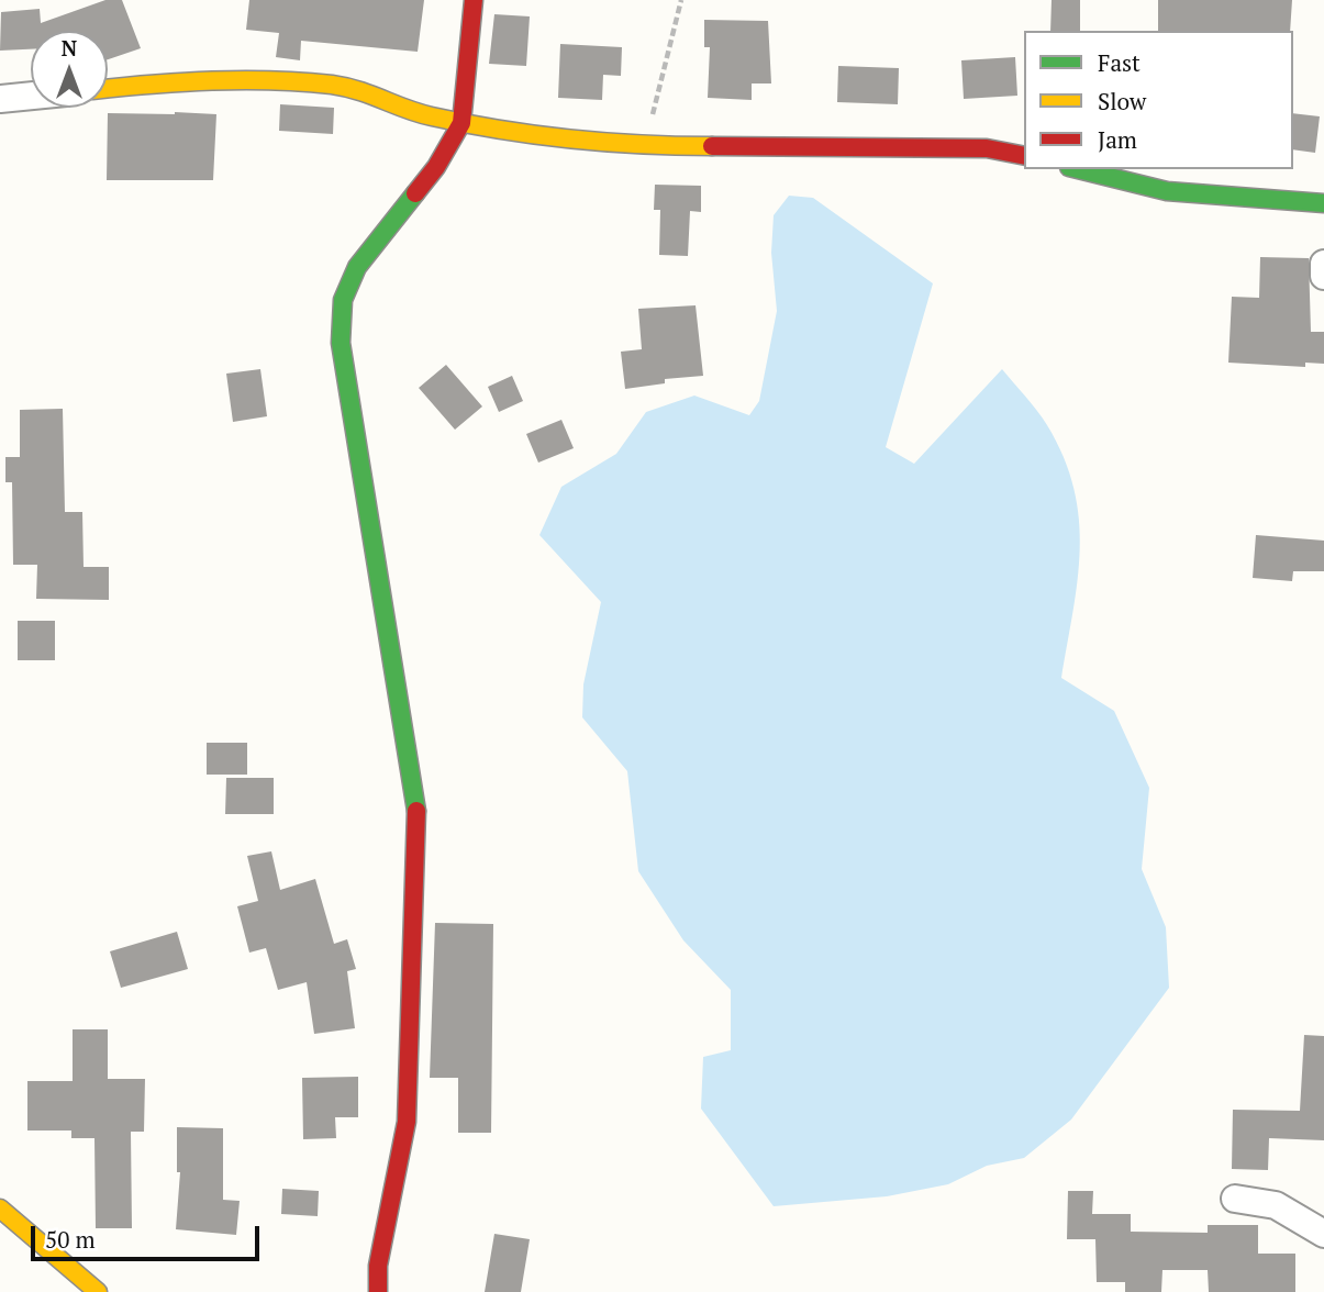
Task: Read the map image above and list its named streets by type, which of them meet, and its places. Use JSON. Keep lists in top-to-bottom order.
{
  "legend": ["Fast", "Slow", "Jam"],
  "scale_bar": "50 m",
  "north": "top"
}
